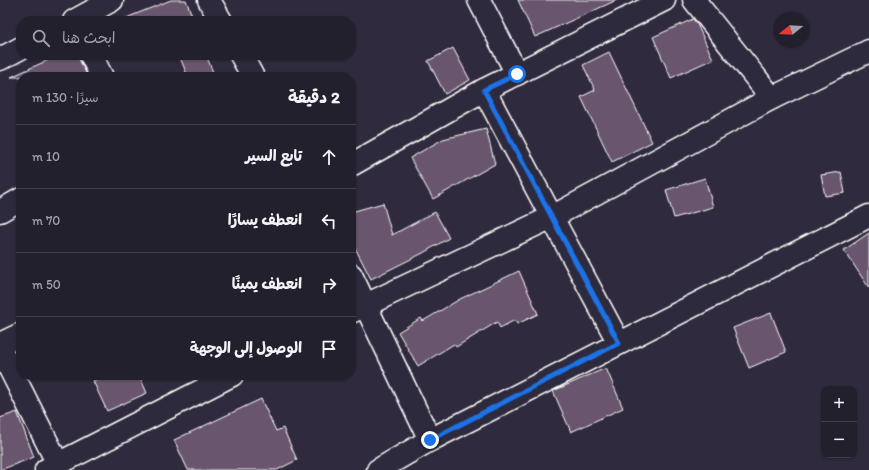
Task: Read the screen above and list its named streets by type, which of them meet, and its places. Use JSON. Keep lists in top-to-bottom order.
{
  "north": "left",
  "page": {
    "search": "ابحث هنا",
    "heading": ["2 دقيقة", "سيرًا · 130 m"],
    "list": [
      ["تابع السير", "10 m"],
      ["انعطف يسارًا", "70 m"],
      ["انعطف يمينًا", "50 m"],
      "الوصول إلى الوجهة"
    ],
    "map_buttons": ["+", "−"]
  }
}
